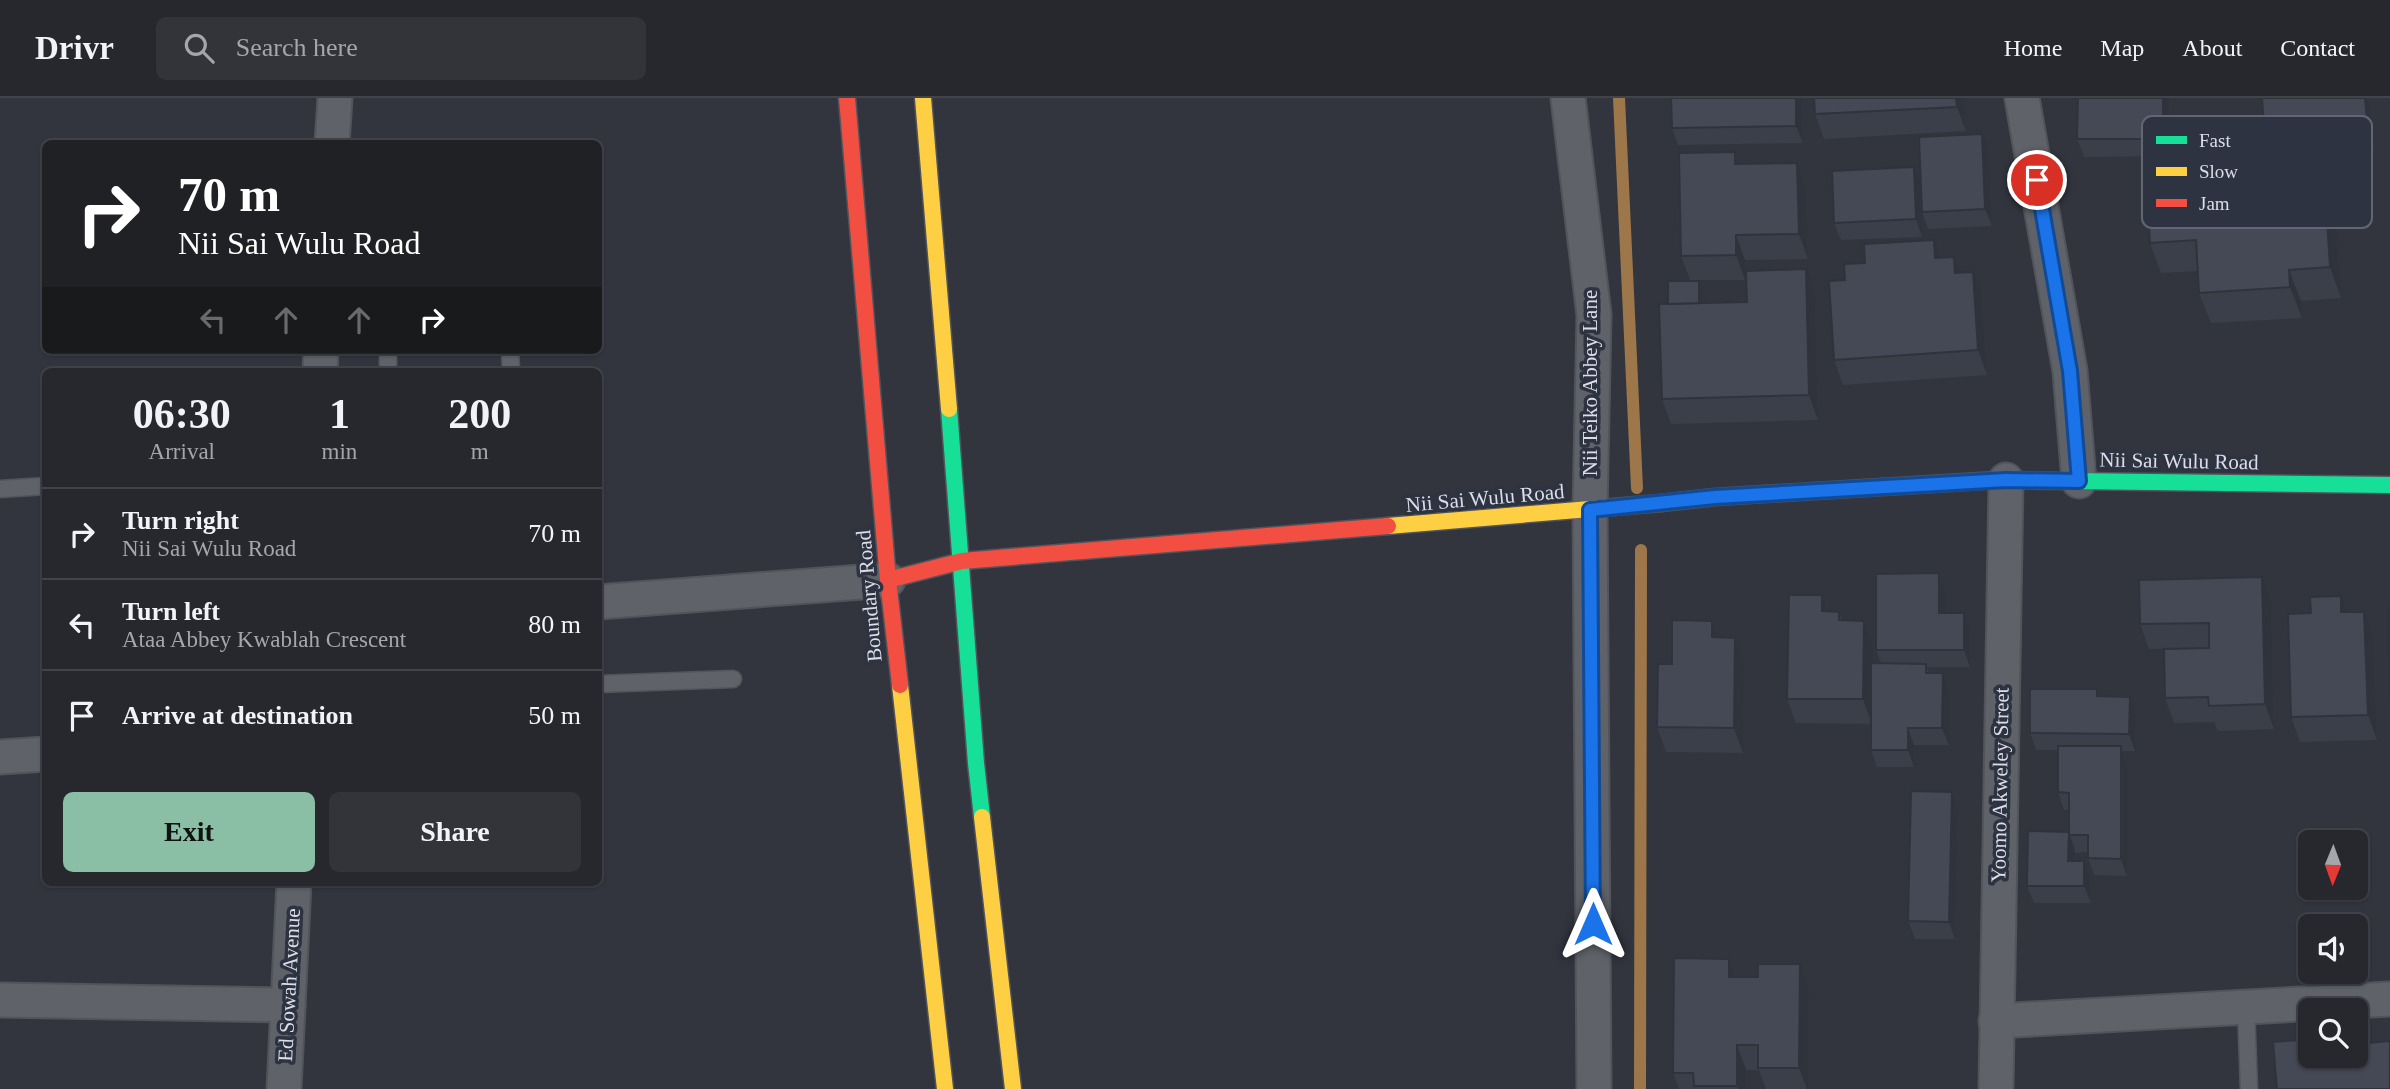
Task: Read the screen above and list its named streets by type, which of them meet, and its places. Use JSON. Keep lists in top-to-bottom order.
{
  "streets": {
    "main road": ["Nii Sai Wulu Road", "Boundary Road"],
    "street": ["Nii Teiko Abbey Lane", "Yoomo Akweley Street", "Ed Sowah Avenue"]
  },
  "crossings": [
    ["Nii Teiko Abbey Lane", "Nii Sai Wulu Road"],
    ["Nii Sai Wulu Road", "Boundary Road"],
    ["Nii Sai Wulu Road", "Yoomo Akweley Street"]
  ],
  "legend": ["Fast", "Slow", "Jam"],
  "north": "bottom",
  "page": {
    "header": "Drivr",
    "search": "Search here",
    "nav": [
      "Home",
      "Map",
      "About",
      "Contact"
    ],
    "turn": ["70 m", "Nii Sai Wulu Road"],
    "eta": [
      "06:30",
      "Arrival",
      "1",
      "min",
      "200",
      "m"
    ],
    "list": [
      {
        "name": "Turn right",
        "note": "Nii Sai Wulu Road",
        "value": "70 m"
      },
      {
        "name": "Turn left",
        "note": "Ataa Abbey Kwablah Crescent",
        "value": "80 m"
      },
      {
        "name": "Arrive at destination",
        "value": "50 m"
      }
    ],
    "buttons": ["Exit", "Share"]
  }
}
